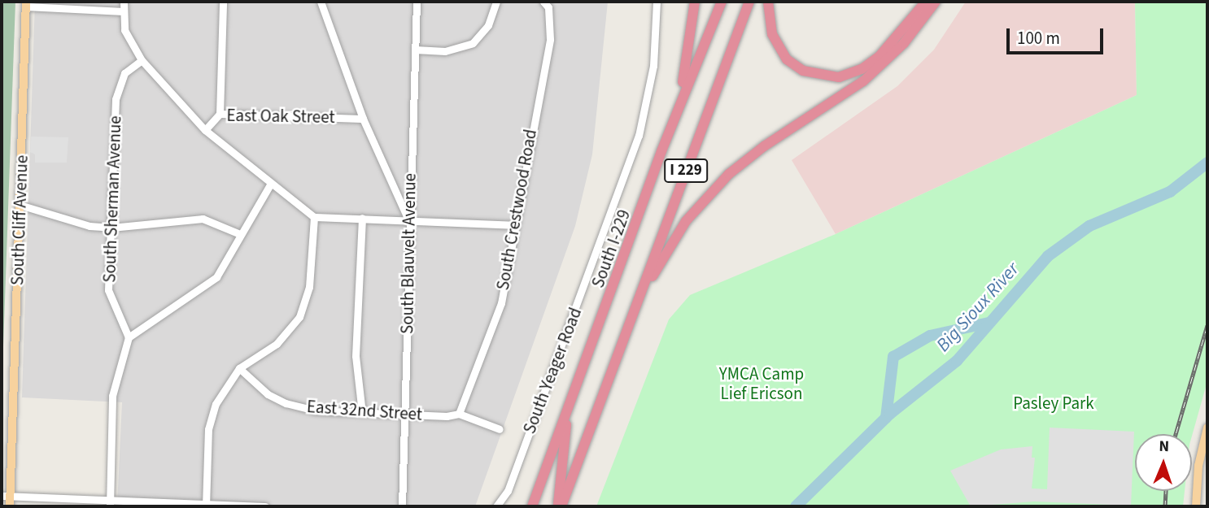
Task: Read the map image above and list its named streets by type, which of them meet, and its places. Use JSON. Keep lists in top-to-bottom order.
{
  "streets": {
    "highway": ["I 229", "South I-229"],
    "main road": ["South Cliff Avenue"],
    "street": [
      "East Oak Street",
      "South Sherman Avenue",
      "South Crestwood Road",
      "South Blauvelt Avenue",
      "South Yeager Road",
      "East 32nd Street"
    ]
  },
  "crossings": [
    ["South Crestwood Road", "East 32nd Street"],
    ["South Blauvelt Avenue", "East 32nd Street"]
  ],
  "water": ["Big Sioux River"],
  "parks": ["YMCA Camp Lief Ericson", "Pasley Park"],
  "scale_bar": "100 m",
  "north": "top"
}
